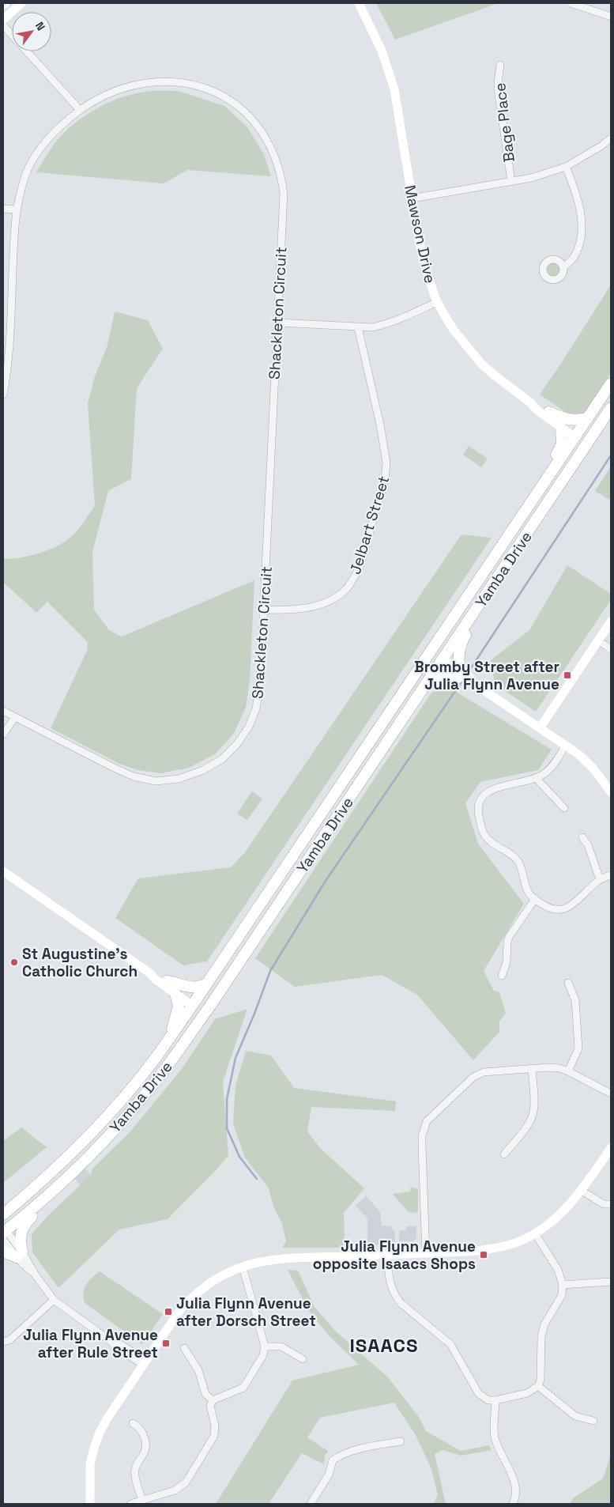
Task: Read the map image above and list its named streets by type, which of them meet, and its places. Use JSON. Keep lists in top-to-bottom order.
{
  "streets": {
    "main road": ["Yamba Drive"],
    "street": [
      "Bage Place",
      "Mawson Drive",
      "Shackleton Circuit",
      "Jelbart Street"
    ]
  },
  "crossings": [
    ["Mawson Drive", "Yamba Drive"],
    ["Shackleton Circuit", "Jelbart Street"]
  ],
  "districts": ["ISAACS"],
  "places": {
    "transit": [
      "Bromby Street after Julia Flynn Avenue",
      "Julia Flynn Avenue opposite Isaacs Shops",
      "Julia Flynn Avenue after Dorsch Street",
      "Julia Flynn Avenue after Rule Street"
    ],
    "other": ["St Augustine's Catholic Church"]
  },
  "north": "top right"
}
